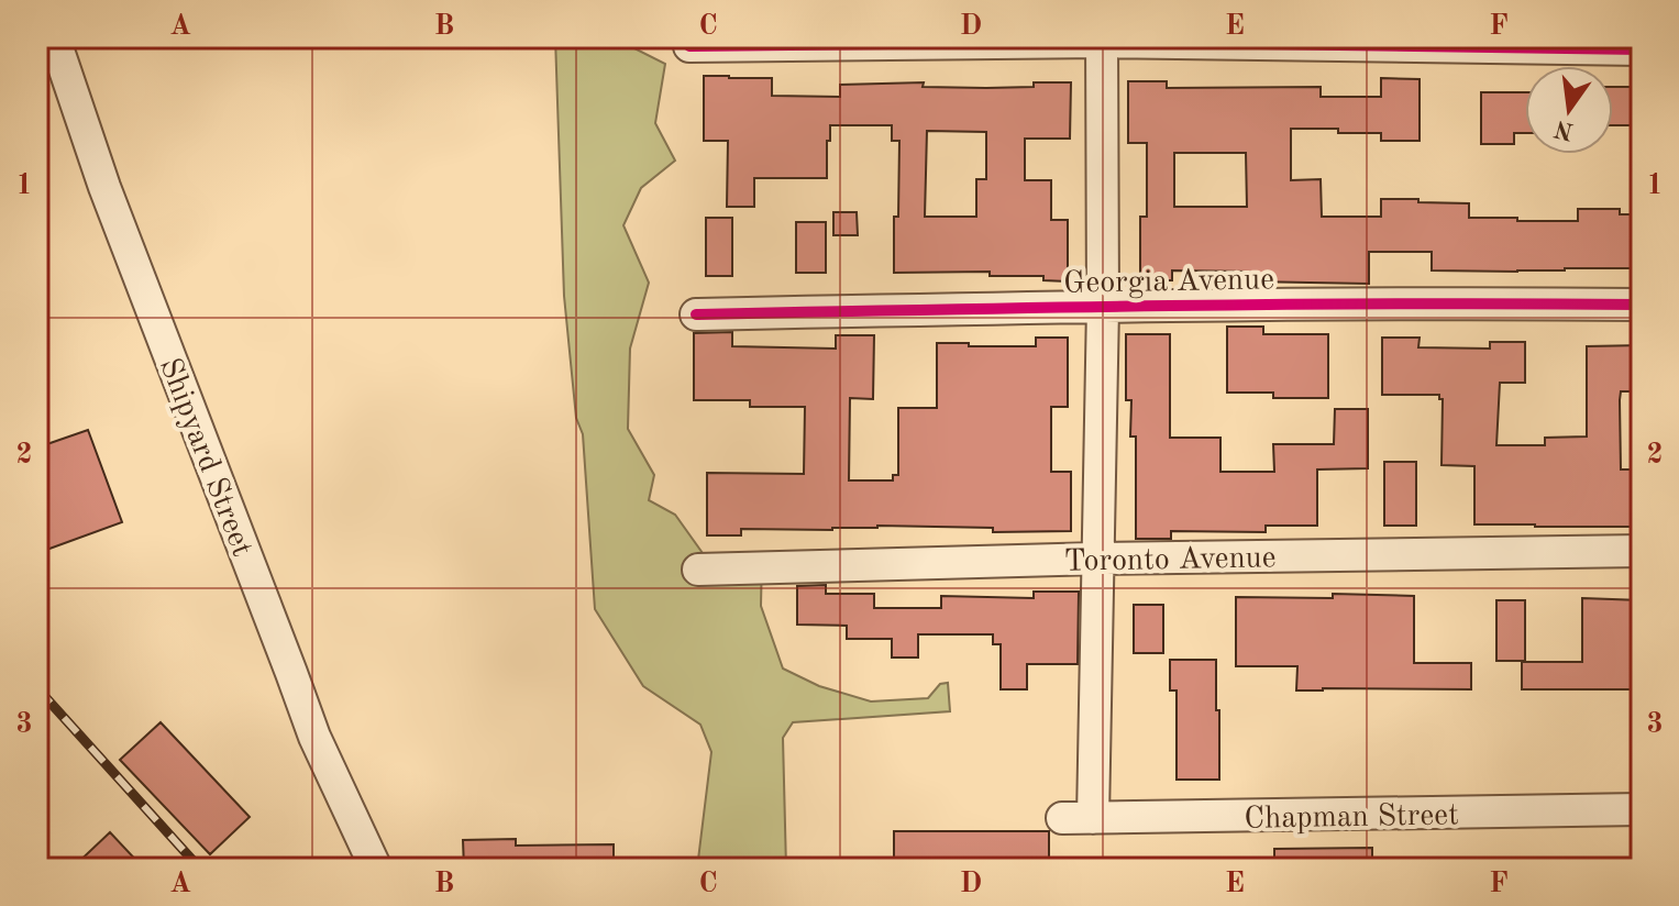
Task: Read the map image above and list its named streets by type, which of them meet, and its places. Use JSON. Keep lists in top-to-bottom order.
{
  "streets": {
    "street": [
      "Georgia Avenue",
      "Shipyard Street",
      "Toronto Avenue",
      "Chapman Street"
    ]
  },
  "north": "bottom",
  "grid": {
    "columns": [
      "A",
      "B",
      "C",
      "D",
      "E",
      "F"
    ],
    "rows": ["1", "2", "3"]
  }
}
